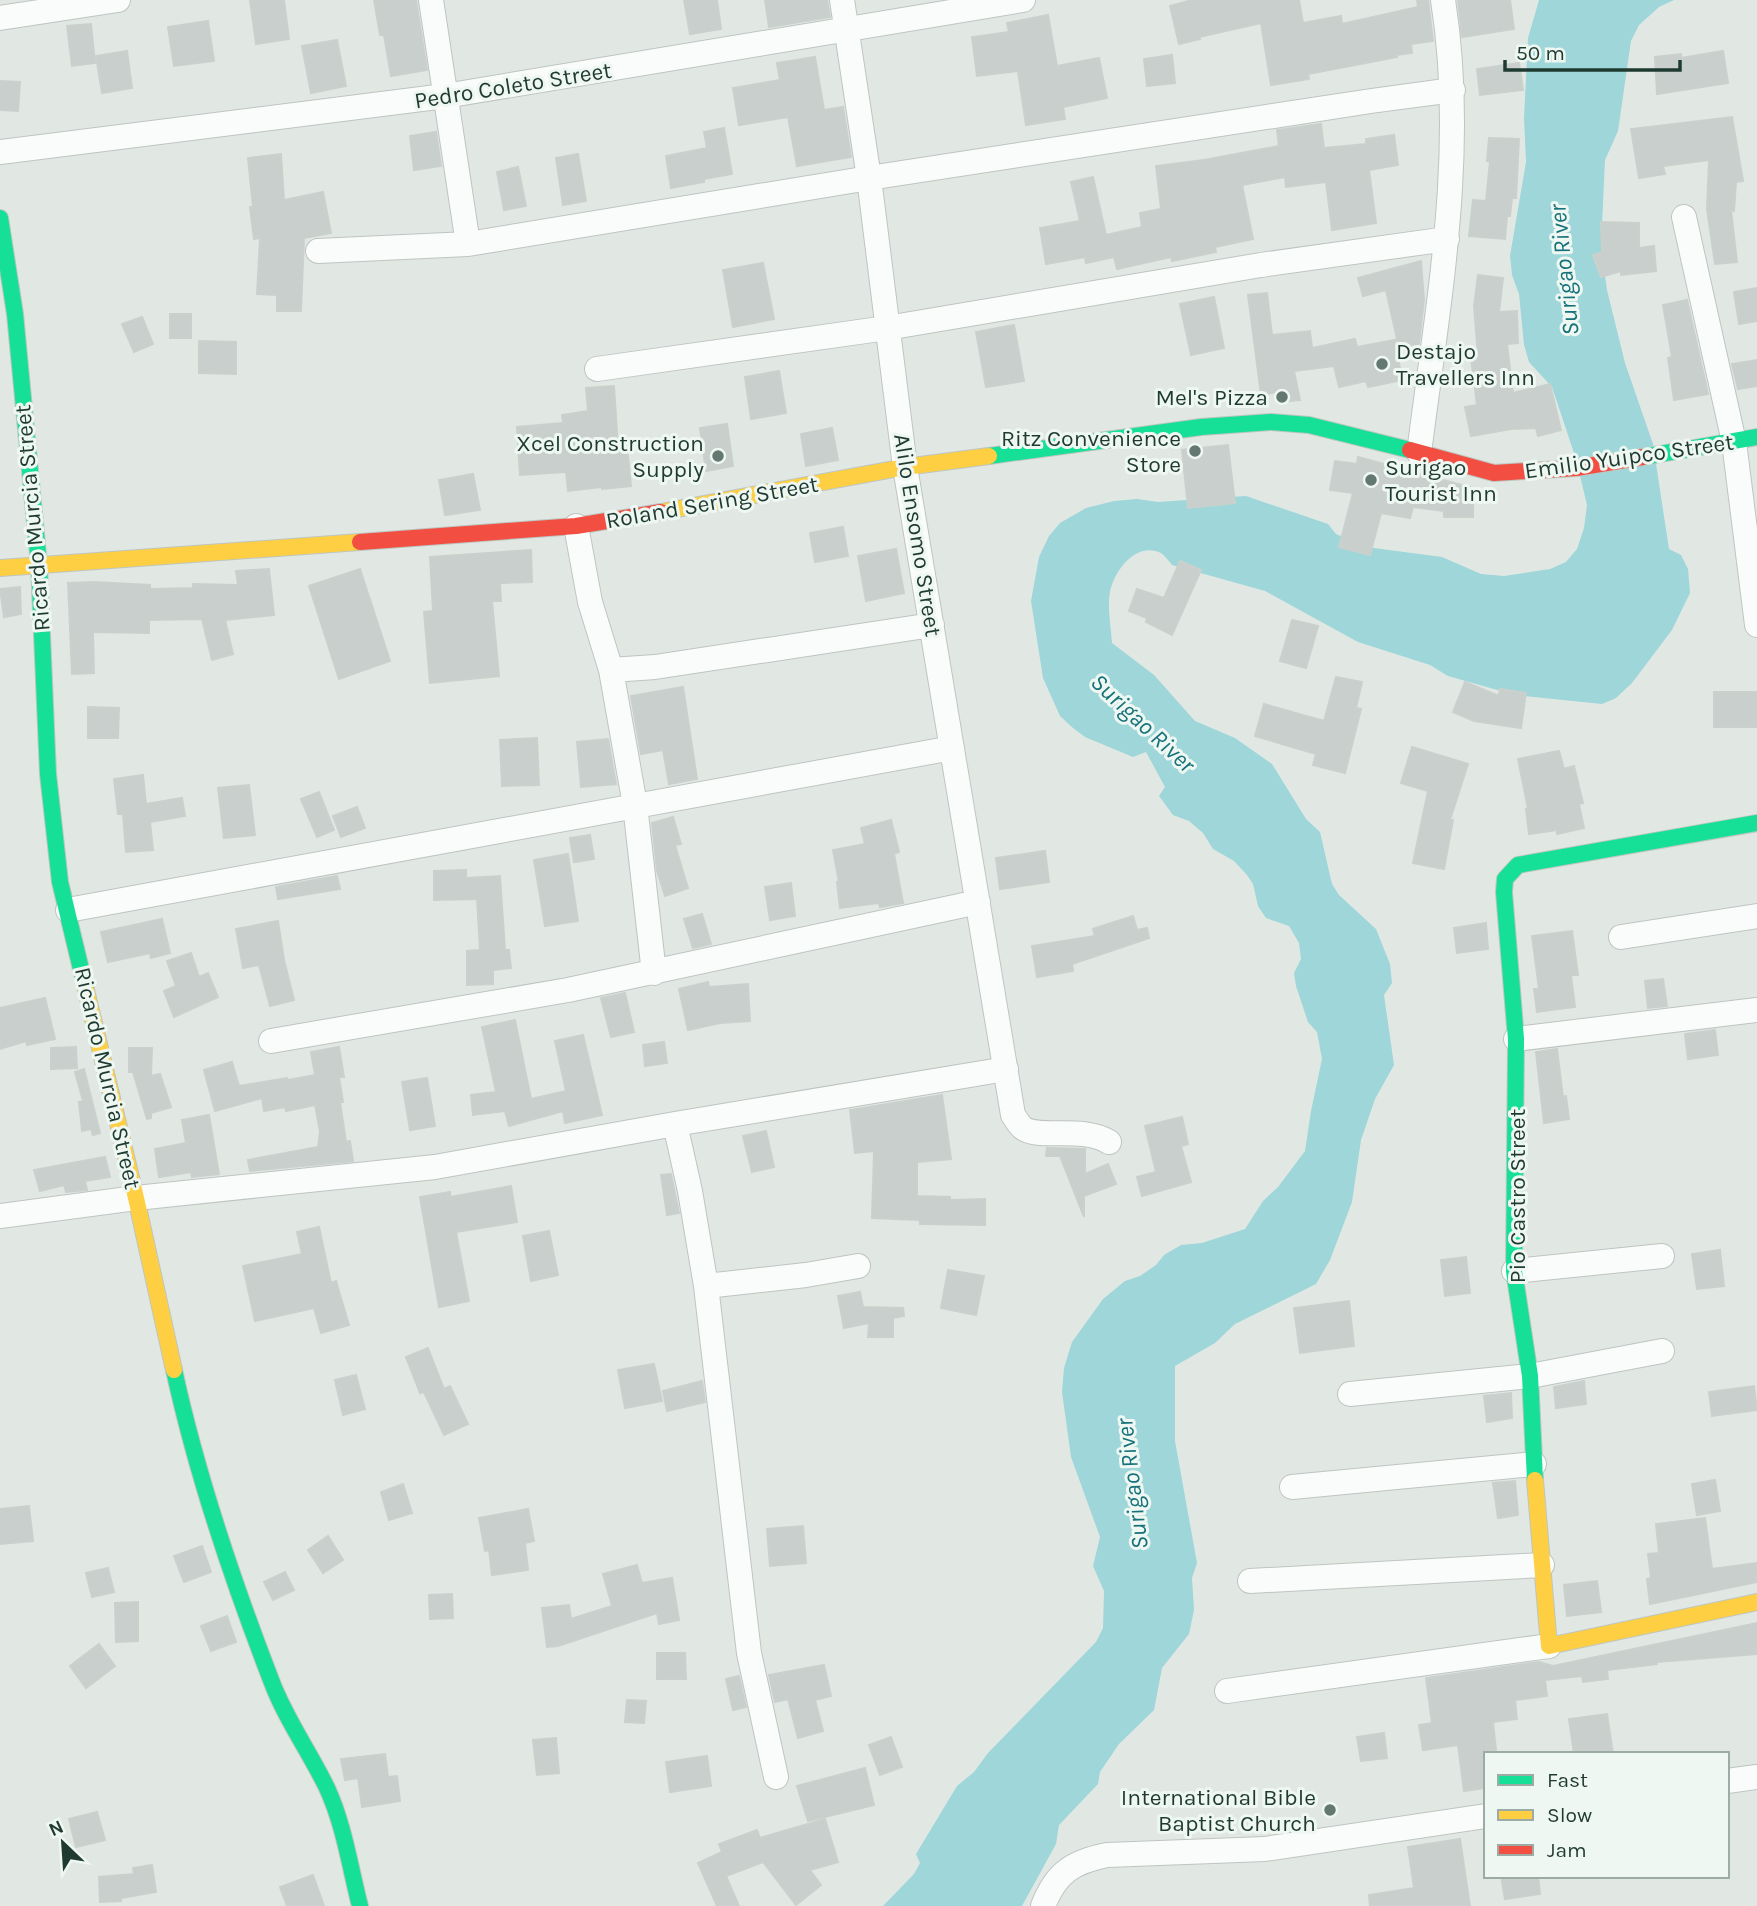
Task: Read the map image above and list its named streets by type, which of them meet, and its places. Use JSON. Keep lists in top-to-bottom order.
{
  "streets": {
    "street": [
      "Pedro Coleto Street",
      "Emilio Yuipco Street",
      "Roland Sering Street",
      "Ricardo Murcia Street",
      "Alilo Ensomo Street",
      "Pio Castro Street"
    ]
  },
  "crossings": [
    ["Pedro Coleto Street", "Alilo Ensomo Street"],
    ["Emilio Yuipco Street", "Roland Sering Street"],
    ["Roland Sering Street", "Ricardo Murcia Street"],
    ["Roland Sering Street", "Alilo Ensomo Street"]
  ],
  "water": ["Surigao River"],
  "places": [
    "Destajo Travellers Inn",
    "Mel's Pizza",
    "Ritz Convenience Store",
    "Xcel Construction Supply",
    "Surigao Tourist Inn",
    "International Bible Baptist Church"
  ],
  "legend": ["Fast", "Slow", "Jam"],
  "scale_bar": "50 m",
  "north": "top left"
}
